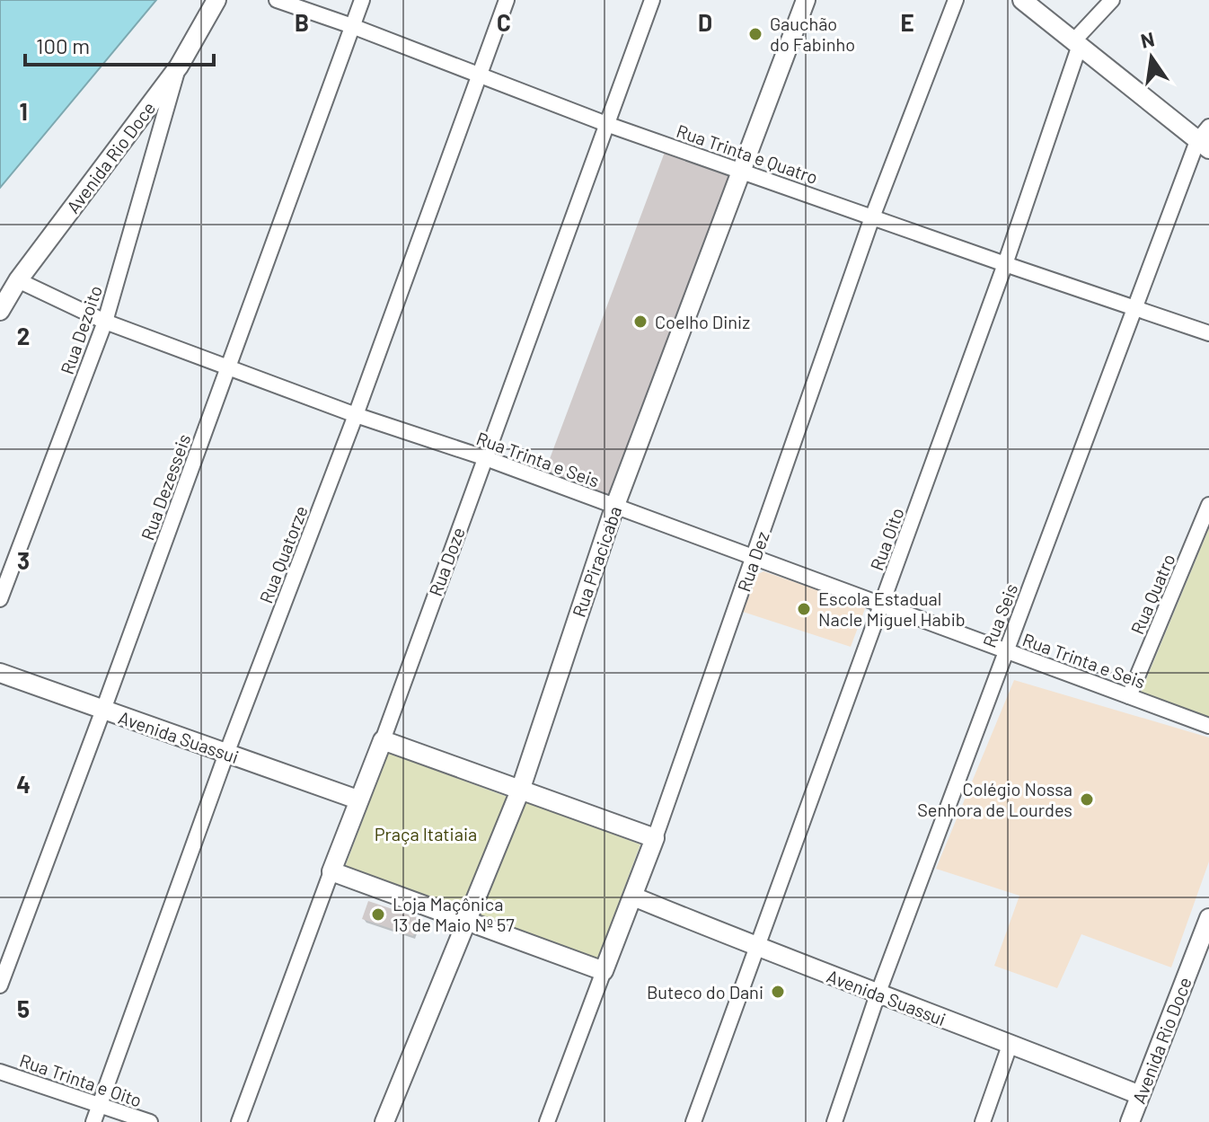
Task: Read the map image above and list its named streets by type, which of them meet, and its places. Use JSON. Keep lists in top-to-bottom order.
{
  "streets": {
    "street": [
      "Rua Trinta e Quatro",
      "Avenida Rio Doce",
      "Rua Dezoito",
      "Rua Trinta e Seis",
      "Rua Dezesseis",
      "Rua Oito",
      "Rua Quatorze",
      "Rua Doze",
      "Rua Piracicaba",
      "Rua Dez",
      "Rua Quatro",
      "Rua Seis",
      "Avenida Suassui",
      "Rua Trinta e Oito"
    ]
  },
  "crossings": [
    ["Rua Trinta e Quatro", "Rua Dezesseis"],
    ["Rua Trinta e Quatro", "Rua Oito"],
    ["Rua Trinta e Quatro", "Rua Quatorze"],
    ["Rua Trinta e Quatro", "Rua Doze"],
    ["Rua Trinta e Quatro", "Rua Piracicaba"],
    ["Rua Trinta e Quatro", "Rua Dez"],
    ["Rua Trinta e Quatro", "Rua Seis"],
    ["Avenida Rio Doce", "Rua Dezoito"],
    ["Avenida Rio Doce", "Rua Trinta e Seis"],
    ["Avenida Rio Doce", "Avenida Suassui"],
    ["Rua Dezoito", "Rua Trinta e Seis"],
    ["Rua Trinta e Seis", "Rua Dezesseis"],
    ["Rua Trinta e Seis", "Rua Oito"],
    ["Rua Trinta e Seis", "Rua Quatorze"],
    ["Rua Trinta e Seis", "Rua Doze"],
    ["Rua Trinta e Seis", "Rua Piracicaba"],
    ["Rua Trinta e Seis", "Rua Dez"],
    ["Rua Trinta e Seis", "Rua Quatro"],
    ["Rua Trinta e Seis", "Rua Seis"],
    ["Rua Dezesseis", "Avenida Suassui"],
    ["Rua Oito", "Avenida Suassui"],
    ["Rua Quatorze", "Avenida Suassui"],
    ["Rua Quatorze", "Rua Trinta e Oito"],
    ["Rua Doze", "Avenida Suassui"],
    ["Rua Dez", "Avenida Suassui"],
    ["Rua Seis", "Avenida Suassui"]
  ],
  "parks": ["Praça Itatiaia"],
  "places": [
    "Gauchão do Fabinho",
    "Coelho Diniz",
    "Escola Estadual Nacle Miguel Habib",
    "Colégio Nossa Senhora de Lourdes",
    "Loja Maçônica 13 de Maio Nº 57",
    "Buteco do Dani"
  ],
  "scale_bar": "100 m",
  "north": "top",
  "grid": {
    "columns": [
      "B",
      "C",
      "D",
      "E"
    ],
    "rows": [
      "1",
      "2",
      "3",
      "4",
      "5"
    ]
  }
}
